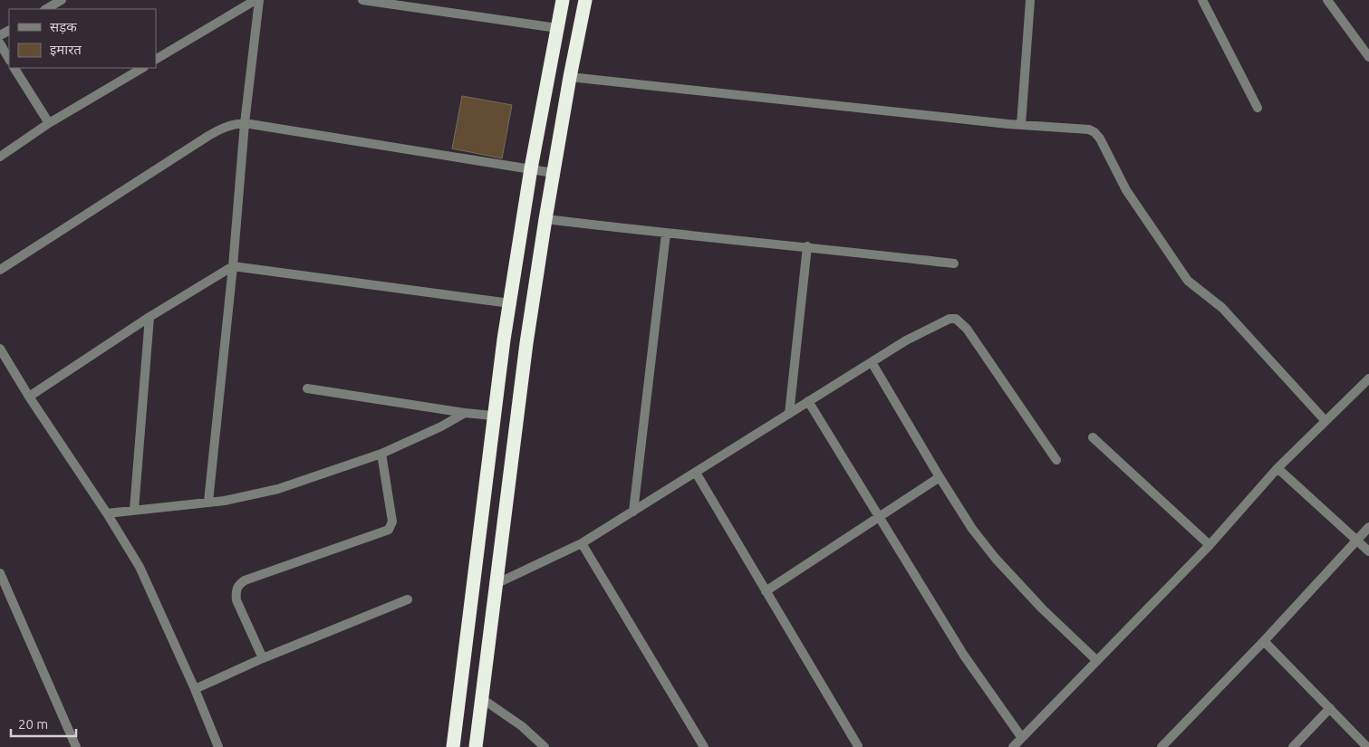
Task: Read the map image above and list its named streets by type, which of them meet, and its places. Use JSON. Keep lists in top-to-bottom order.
{
  "legend": ["सड़क", "इमारत"],
  "scale_bar": "20 m"
}
